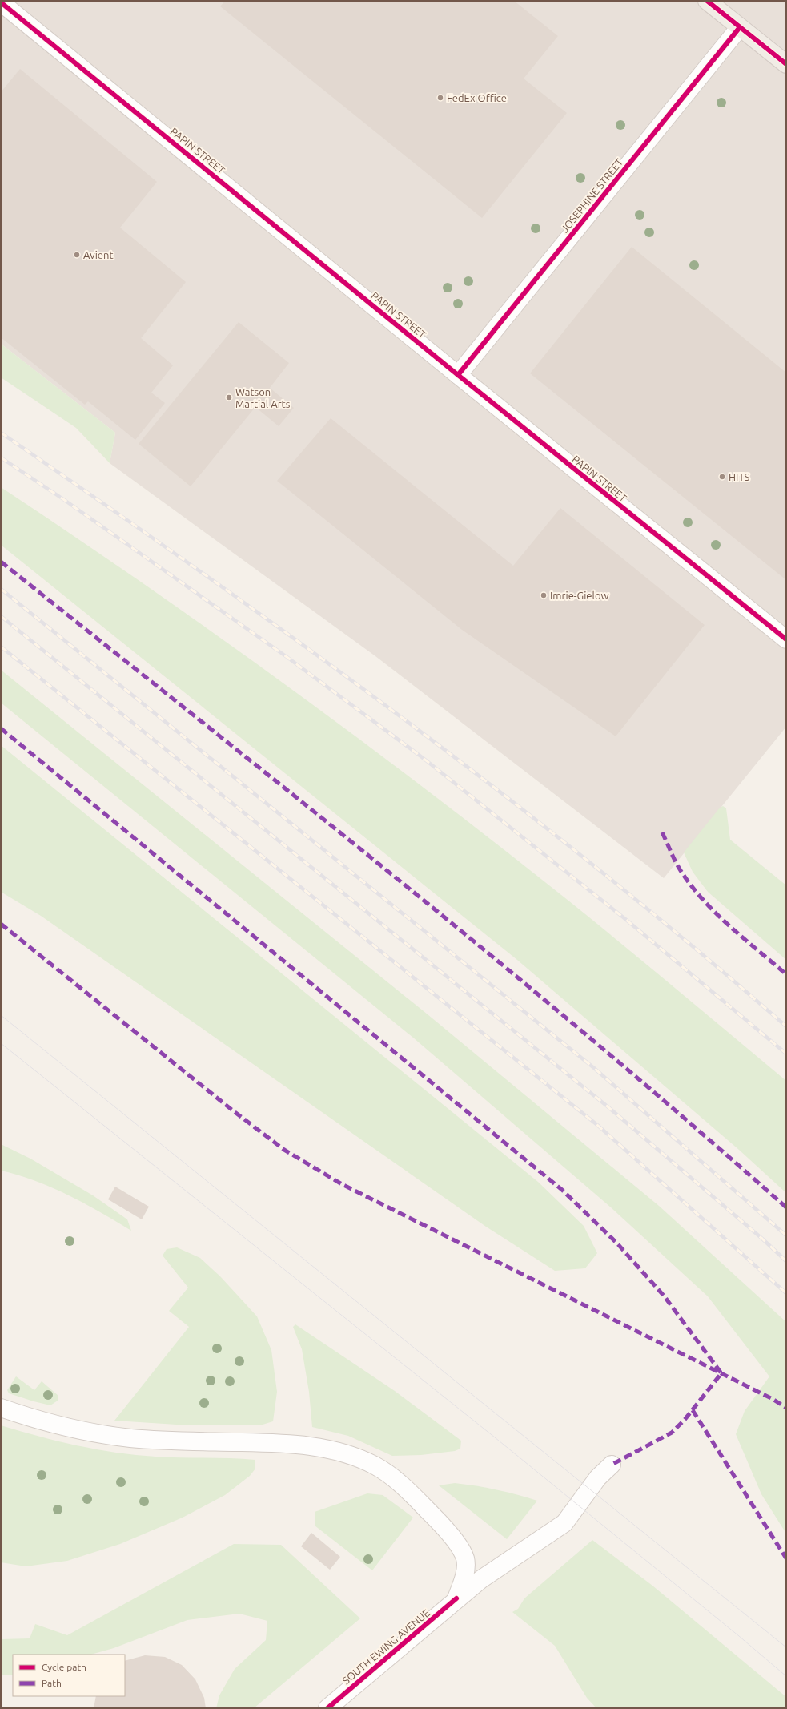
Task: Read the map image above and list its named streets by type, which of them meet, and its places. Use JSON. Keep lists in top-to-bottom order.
{
  "streets": {
    "street": ["PAPIN STREET", "JOSEPHINE STREET", "SOUTH EWING AVENUE"]
  },
  "crossings": [
    ["PAPIN STREET", "JOSEPHINE STREET"]
  ],
  "places": [
    "FedEx Office",
    "Avient",
    "Watson Martial Arts",
    "HITS",
    "Imrie-Gielow"
  ],
  "legend": ["Cycle path", "Path"]
}
